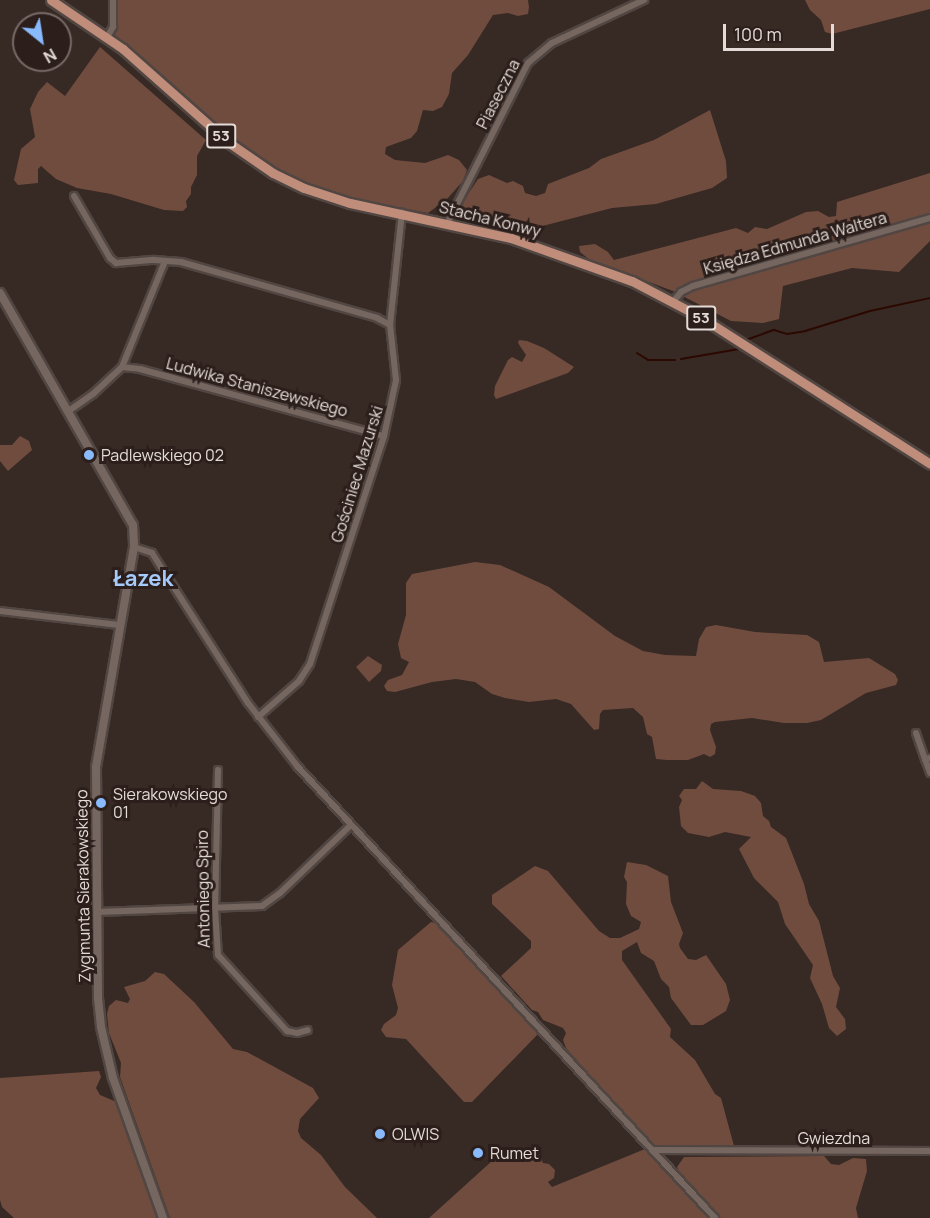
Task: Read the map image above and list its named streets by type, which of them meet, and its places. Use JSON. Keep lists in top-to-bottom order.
{
  "streets": {
    "main road": ["53", "Stacha Konwy"],
    "street": [
      "Piaseczna",
      "Księdza Edmunda Waltera",
      "Ludwika Staniszewskiego",
      "Gościniec Mazurski",
      "Zygmunta Sierakowskiego",
      "Antoniego Spiro",
      "Gwiezdna"
    ]
  },
  "crossings": [
    ["Piaseczna", "Stacha Konwy"],
    ["Stacha Konwy", "Księdza Edmunda Waltera"],
    ["Stacha Konwy", "Gościniec Mazurski"],
    ["Ludwika Staniszewskiego", "Gościniec Mazurski"]
  ],
  "districts": ["Łazek"],
  "places": [
    "Padlewskiego 02",
    "Sierakowskiego 01",
    "OLWIS",
    "Rumet"
  ],
  "scale_bar": "100 m",
  "north": "bottom right"
}
